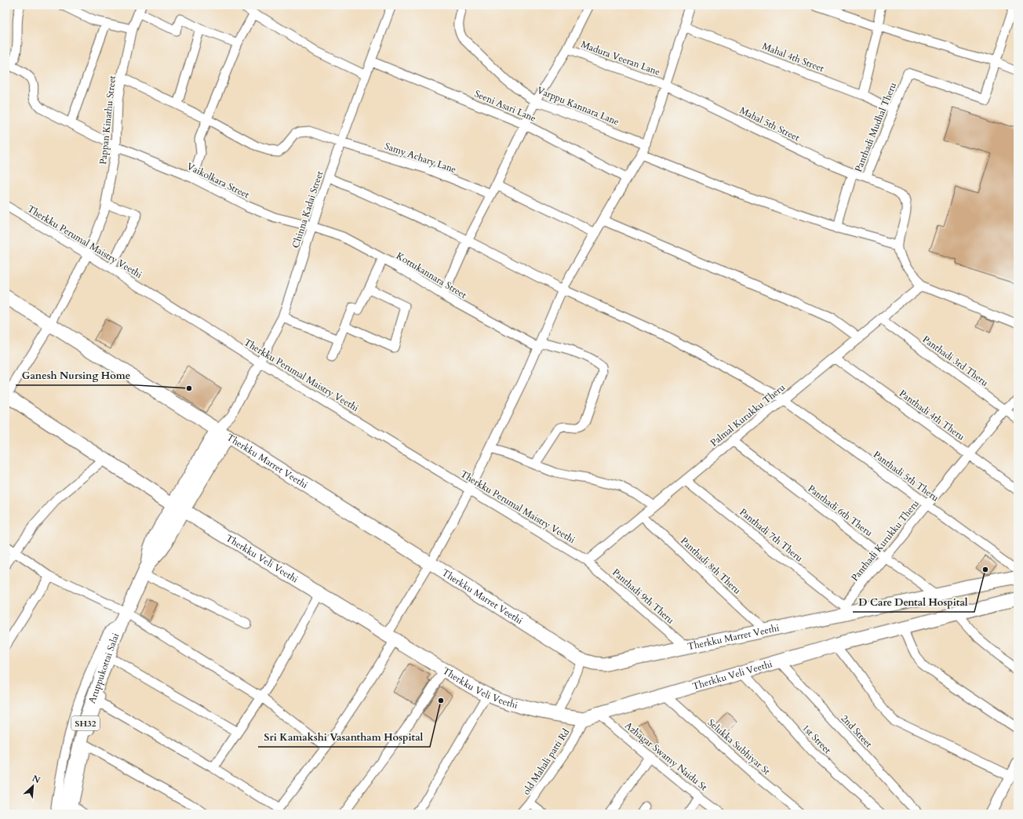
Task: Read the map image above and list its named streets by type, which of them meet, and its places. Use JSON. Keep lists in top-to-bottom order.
{
  "streets": {
    "main road": [
      "Therkku Marret Veethi",
      "Therkku Veli Veethi",
      "Aruppukottai Salai",
      "SH32"
    ],
    "street": [
      "Mahal 4th Street",
      "Madura Veeran Lane",
      "Seeni Asari Lane",
      "Varppu Kannara Lane",
      "Pappan Kinathu Street",
      "Mahal 5th Street",
      "Panthadi Mudhal Theru",
      "Samy Achary Lane",
      "Vaikolkara Street",
      "Chinna Kadai Street",
      "Therkku Perumal Maistry Veethi",
      "Kottukannara Street",
      "Panthadi 3rd Theru",
      "Palmal Kurukku Theru",
      "Panthadi 4th Theru",
      "Panthadi 5th Theru",
      "Panthadi 6th Theru",
      "Panthadi 7th Theru",
      "Panthadi Kurukku Theru",
      "Panthadi 8th Theru",
      "Panthadi 9th Theru",
      "2nd Street",
      "1st Street",
      "Selukka Subhiyar St",
      "Azhagar Swamy Naidu St",
      "old Mahali patti Rd"
    ]
  },
  "crossings": [
    ["Mahal 4th Street", "Panthadi Mudhal Theru"],
    ["Madura Veeran Lane", "Mahal 5th Street"],
    ["Seeni Asari Lane", "Chinna Kadai Street"],
    ["Pappan Kinathu Street", "Samy Achary Lane"],
    ["Pappan Kinathu Street", "Vaikolkara Street"],
    ["Pappan Kinathu Street", "Therkku Perumal Maistry Veethi"],
    ["Pappan Kinathu Street", "Therkku Marret Veethi"],
    ["Pappan Kinathu Street", "Therkku Veli Veethi"],
    ["Mahal 5th Street", "Panthadi Mudhal Theru"],
    ["Panthadi Mudhal Theru", "Palmal Kurukku Theru"],
    ["Samy Achary Lane", "Chinna Kadai Street"],
    ["Vaikolkara Street", "Chinna Kadai Street"],
    ["Vaikolkara Street", "Kottukannara Street"],
    ["Chinna Kadai Street", "Therkku Perumal Maistry Veethi"],
    ["Chinna Kadai Street", "Kottukannara Street"],
    ["Chinna Kadai Street", "Therkku Marret Veethi"],
    ["Chinna Kadai Street", "Panthadi 5th Theru"],
    ["Chinna Kadai Street", "Aruppukottai Salai"],
    ["Therkku Perumal Maistry Veethi", "Palmal Kurukku Theru"],
    ["Therkku Perumal Maistry Veethi", "Panthadi 9th Theru"],
    ["Panthadi 3rd Theru", "Palmal Kurukku Theru"],
    ["Panthadi 3rd Theru", "Panthadi Kurukku Theru"],
    ["Palmal Kurukku Theru", "Panthadi 4th Theru"],
    ["Palmal Kurukku Theru", "Panthadi 5th Theru"],
    ["Palmal Kurukku Theru", "Panthadi 6th Theru"],
    ["Palmal Kurukku Theru", "Panthadi 7th Theru"],
    ["Palmal Kurukku Theru", "Panthadi 8th Theru"],
    ["Palmal Kurukku Theru", "Panthadi 9th Theru"],
    ["Panthadi 4th Theru", "Panthadi Kurukku Theru"],
    ["Therkku Marret Veethi", "Panthadi 6th Theru"],
    ["Therkku Marret Veethi", "Panthadi 7th Theru"],
    ["Therkku Marret Veethi", "Panthadi Kurukku Theru"],
    ["Therkku Marret Veethi", "Panthadi 8th Theru"],
    ["Therkku Marret Veethi", "Panthadi 9th Theru"],
    ["Therkku Marret Veethi", "Aruppukottai Salai"],
    ["Panthadi 5th Theru", "Panthadi Kurukku Theru"],
    ["Panthadi 6th Theru", "Panthadi Kurukku Theru"],
    ["Panthadi 7th Theru", "Panthadi Kurukku Theru"],
    ["Therkku Veli Veethi", "Aruppukottai Salai"],
    ["Therkku Veli Veethi", "2nd Street"],
    ["Therkku Veli Veethi", "1st Street"],
    ["Therkku Veli Veethi", "Selukka Subhiyar St"],
    ["Therkku Veli Veethi", "Azhagar Swamy Naidu St"],
    ["Therkku Veli Veethi", "old Mahali patti Rd"]
  ],
  "places": ["Ganesh Nursing Home", "D Care Dental Hospital", "Sri Kamakshi Vasantham Hospital"],
  "north": "top right"
}
